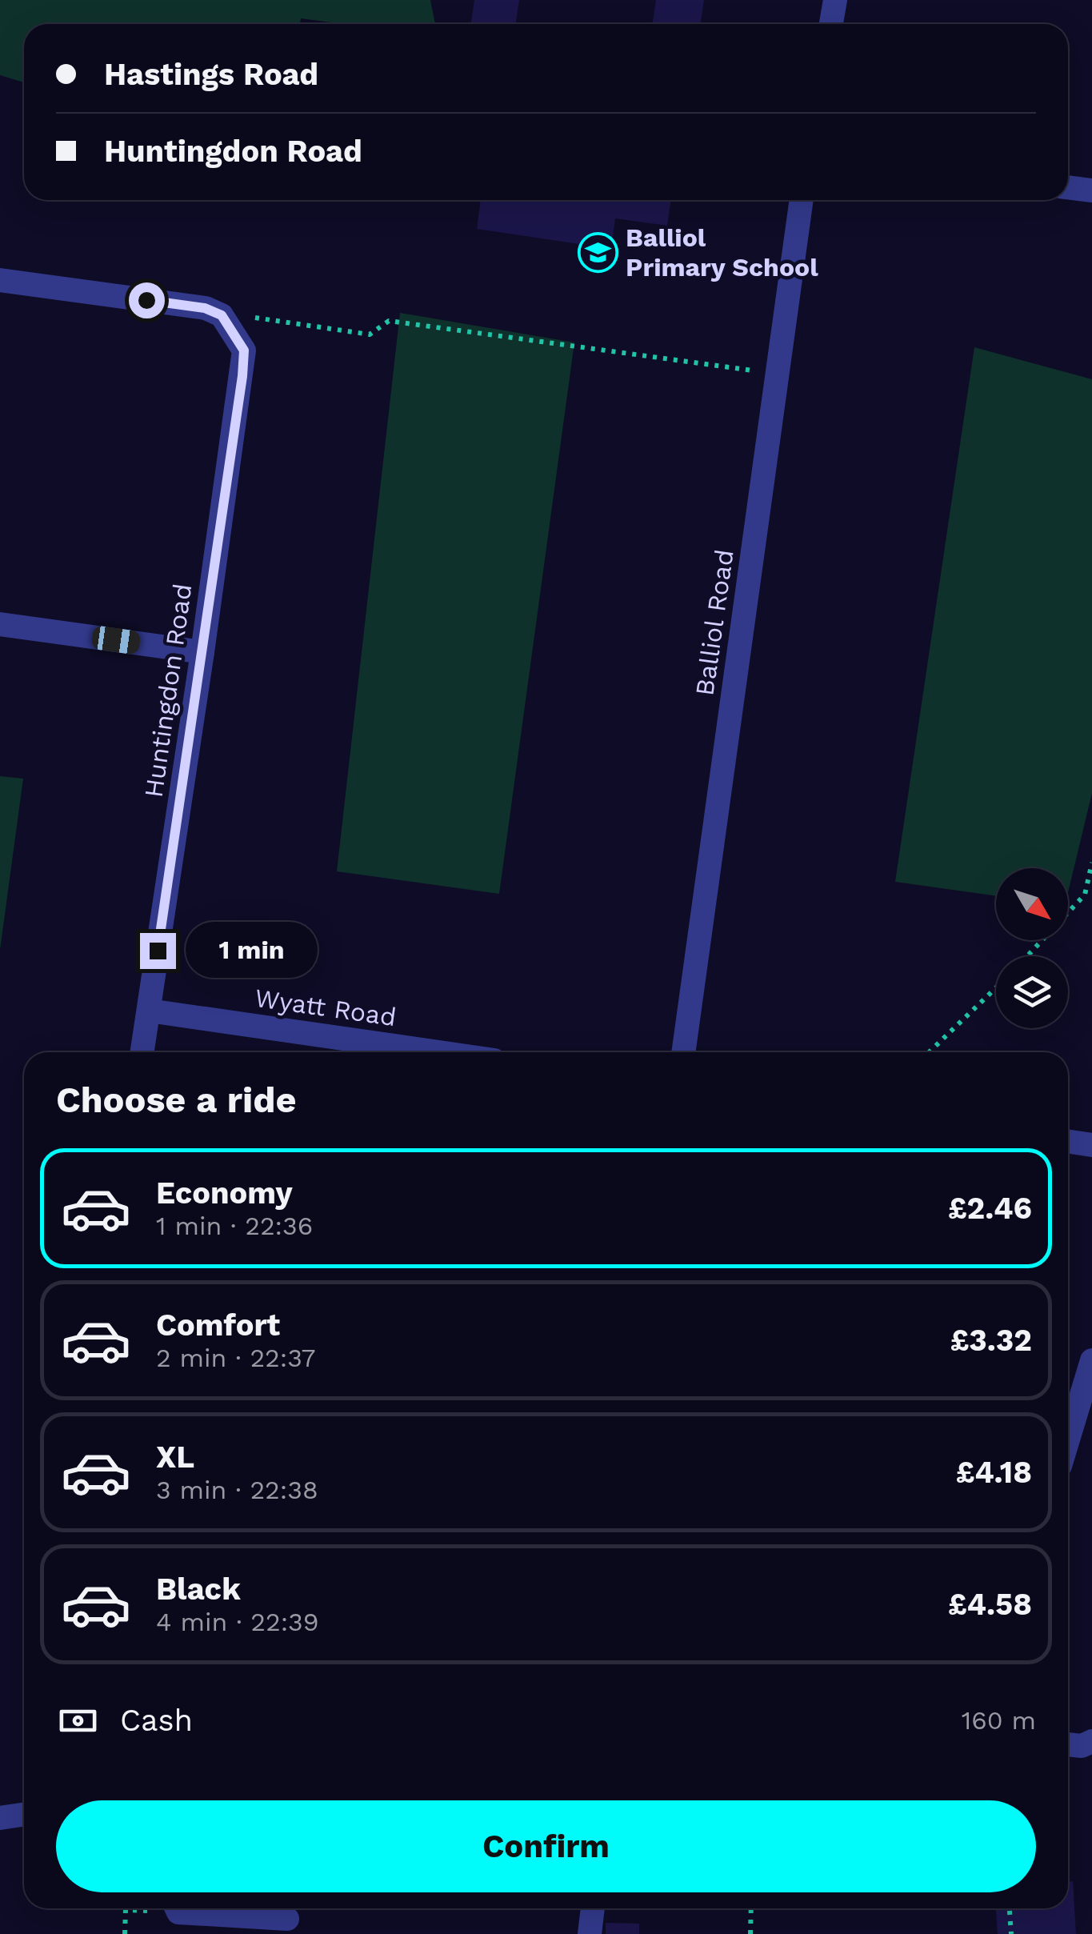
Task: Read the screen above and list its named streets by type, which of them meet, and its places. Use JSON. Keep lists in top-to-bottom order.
{
  "streets": {
    "street": ["Balliol Road", "Huntingdon Road", "Wyatt Road"]
  },
  "crossings": [
    ["Huntingdon Road", "Wyatt Road"]
  ],
  "places": {
    "school or university": ["Balliol Primary School"]
  },
  "north": "bottom right",
  "page": {
    "banner": ["Hastings Road", "Huntingdon Road"],
    "bubble": "1 min",
    "heading": "Choose a ride",
    "list": [
      {
        "name": "Economy",
        "note": "1 min · 22:36",
        "value": "£2.46"
      },
      {
        "name": "Comfort",
        "note": "2 min · 22:37",
        "value": "£3.32"
      },
      {
        "name": "XL",
        "note": "3 min · 22:38",
        "value": "£4.18"
      },
      {
        "name": "Black",
        "note": "4 min · 22:39",
        "value": "£4.58"
      }
    ],
    "pay": ["Cash", "160 m"],
    "buttons": "Confirm"
  }
}
